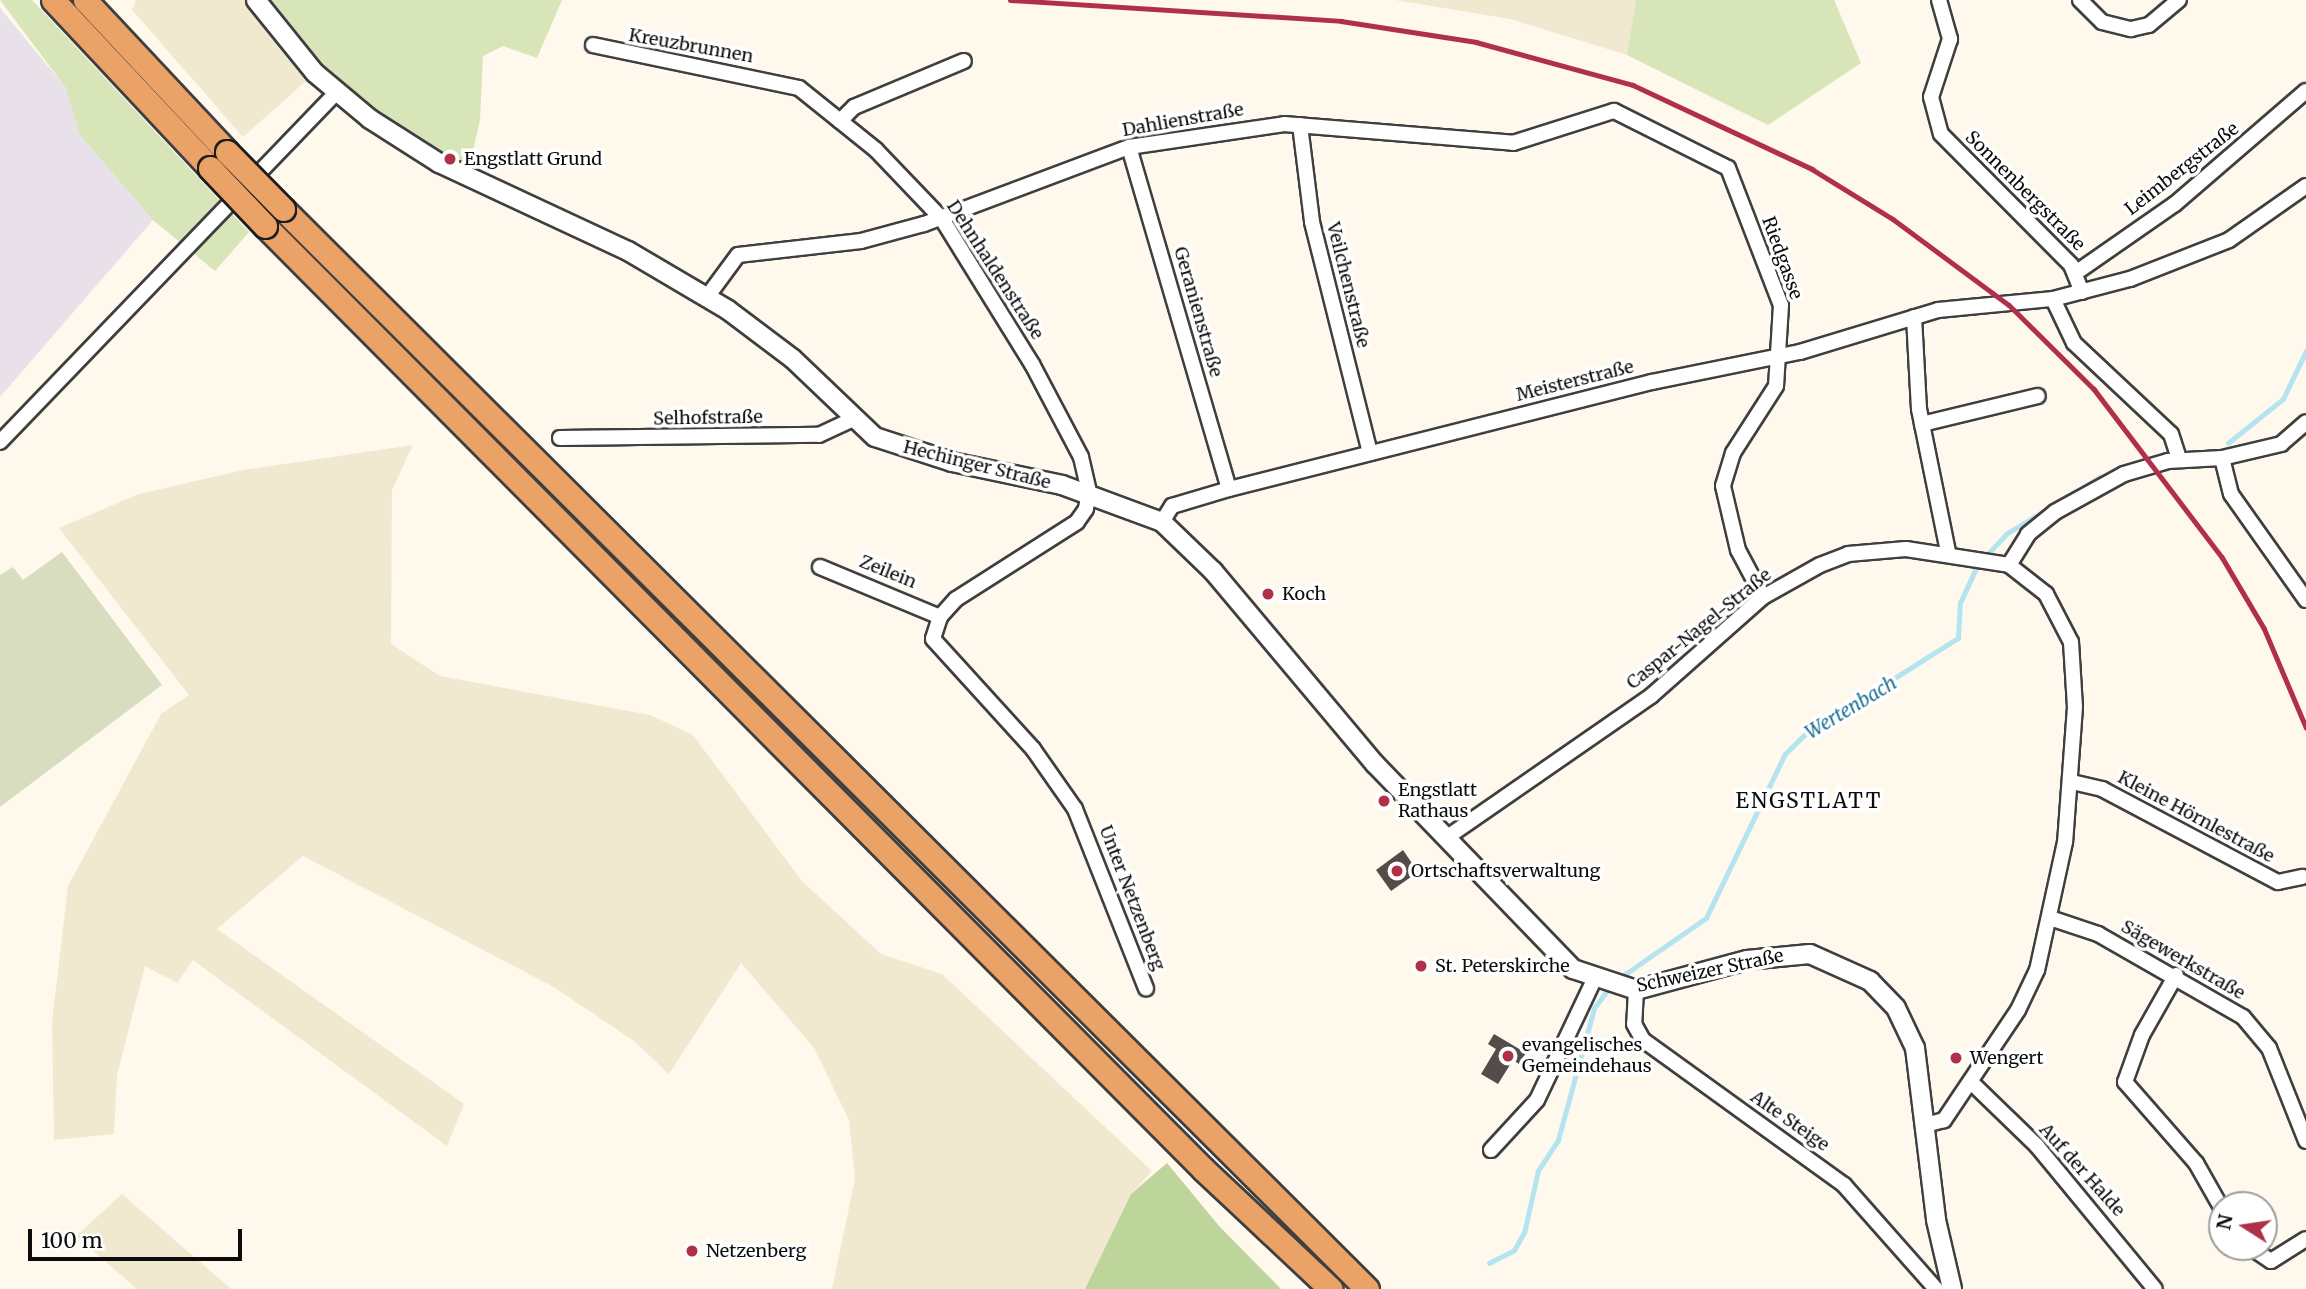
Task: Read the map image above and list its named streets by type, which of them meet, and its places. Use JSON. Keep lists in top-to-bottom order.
{
  "streets": {
    "street": [
      "Kreuzbrunnen",
      "Dahlienstraße",
      "Leimbergstraße",
      "Sonnenbergstraße",
      "Riedgasse",
      "Dehnhaldenstraße",
      "Veilchenstraße",
      "Geranienstraße",
      "Meisterstraße",
      "Selhofstraße",
      "Hechinger Straße",
      "Zeilein",
      "Caspar-Nagel-Straße",
      "Kleine Hörnlestraße",
      "Unter Netzenberg",
      "Sägewerkstraße",
      "Schweizer Straße",
      "Alte Steige",
      "Auf der Halde"
    ]
  },
  "crossings": [
    ["Kreuzbrunnen", "Dehnhaldenstraße"],
    ["Dahlienstraße", "Riedgasse"],
    ["Dahlienstraße", "Dehnhaldenstraße"],
    ["Dahlienstraße", "Veilchenstraße"],
    ["Dahlienstraße", "Geranienstraße"],
    ["Dahlienstraße", "Hechinger Straße"],
    ["Leimbergstraße", "Sonnenbergstraße"],
    ["Sonnenbergstraße", "Meisterstraße"],
    ["Riedgasse", "Meisterstraße"],
    ["Riedgasse", "Caspar-Nagel-Straße"],
    ["Dehnhaldenstraße", "Hechinger Straße"],
    ["Veilchenstraße", "Meisterstraße"],
    ["Geranienstraße", "Meisterstraße"],
    ["Meisterstraße", "Hechinger Straße"],
    ["Selhofstraße", "Hechinger Straße"],
    ["Hechinger Straße", "Caspar-Nagel-Straße"],
    ["Hechinger Straße", "Schweizer Straße"],
    ["Zeilein", "Unter Netzenberg"],
    ["Caspar-Nagel-Straße", "Kleine Hörnlestraße"],
    ["Caspar-Nagel-Straße", "Sägewerkstraße"],
    ["Caspar-Nagel-Straße", "Schweizer Straße"],
    ["Caspar-Nagel-Straße", "Auf der Halde"],
    ["Schweizer Straße", "Alte Steige"]
  ],
  "districts": ["ENGSTLATT"],
  "water": ["Wertenbach"],
  "places": [
    "Engstlatt Grund",
    "Koch",
    "Engstlatt Rathaus",
    "Ortschaftsverwaltung",
    "St. Peterskirche",
    "evangelisches Gemeindehaus",
    "Wengert",
    "Netzenberg"
  ],
  "scale_bar": "100 m",
  "north": "left"
}
